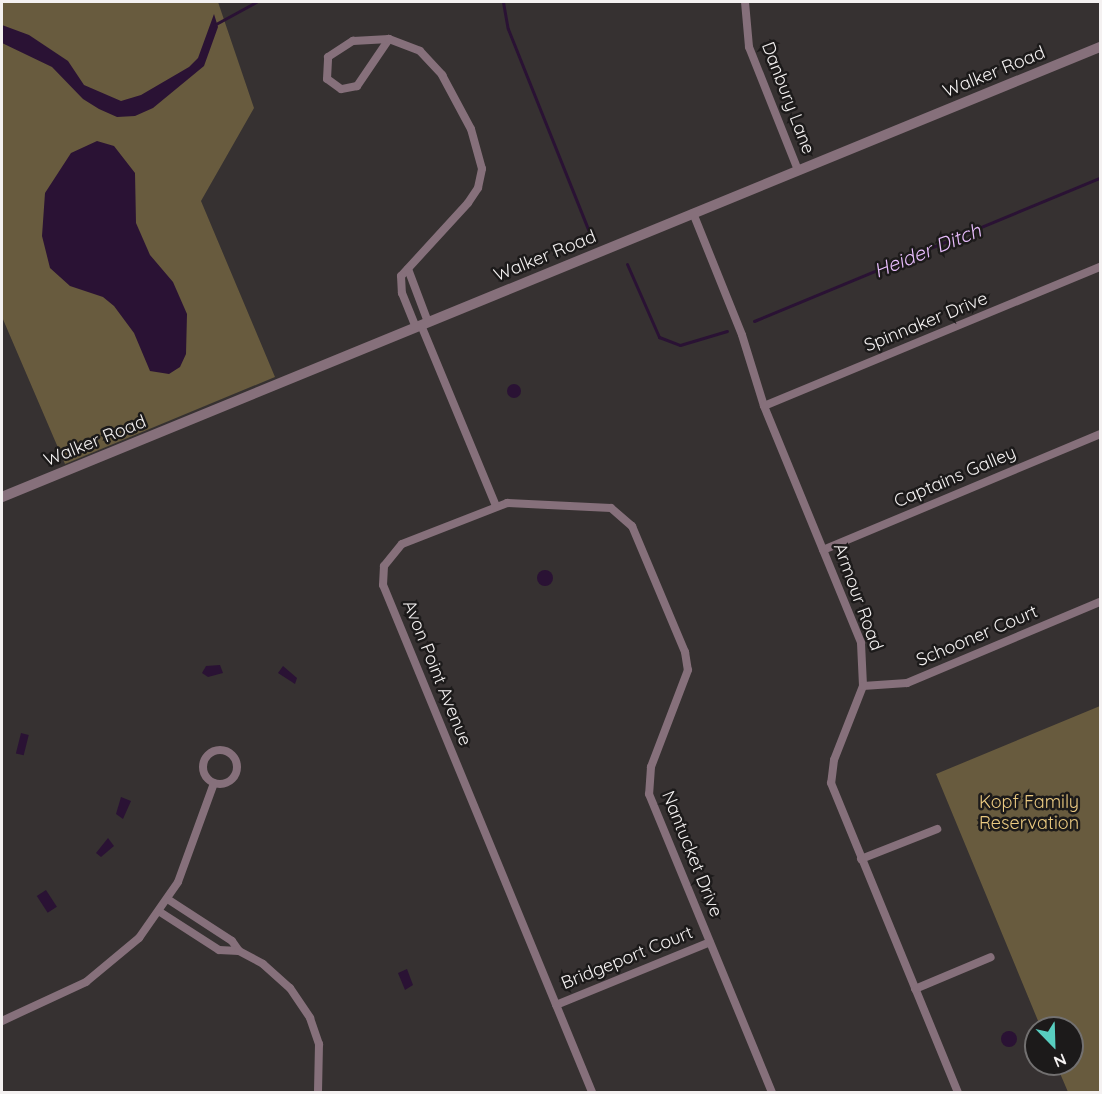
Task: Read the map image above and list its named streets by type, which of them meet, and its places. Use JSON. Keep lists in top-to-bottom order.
{
  "streets": {
    "street": [
      "Walker Road",
      "Danbury Lane",
      "Spinnaker Drive",
      "Captains Galley",
      "Armour Road",
      "Schooner Court",
      "Avon Point Avenue",
      "Nantucket Drive",
      "Bridgeport Court"
    ]
  },
  "crossings": [
    ["Walker Road", "Danbury Lane"],
    ["Walker Road", "Armour Road"],
    ["Spinnaker Drive", "Armour Road"],
    ["Captains Galley", "Armour Road"],
    ["Armour Road", "Schooner Court"],
    ["Avon Point Avenue", "Nantucket Drive"],
    ["Avon Point Avenue", "Bridgeport Court"],
    ["Nantucket Drive", "Bridgeport Court"]
  ],
  "water": ["Heider Ditch"],
  "parks": ["Kopf Family Reservation"],
  "north": "bottom right"
}
